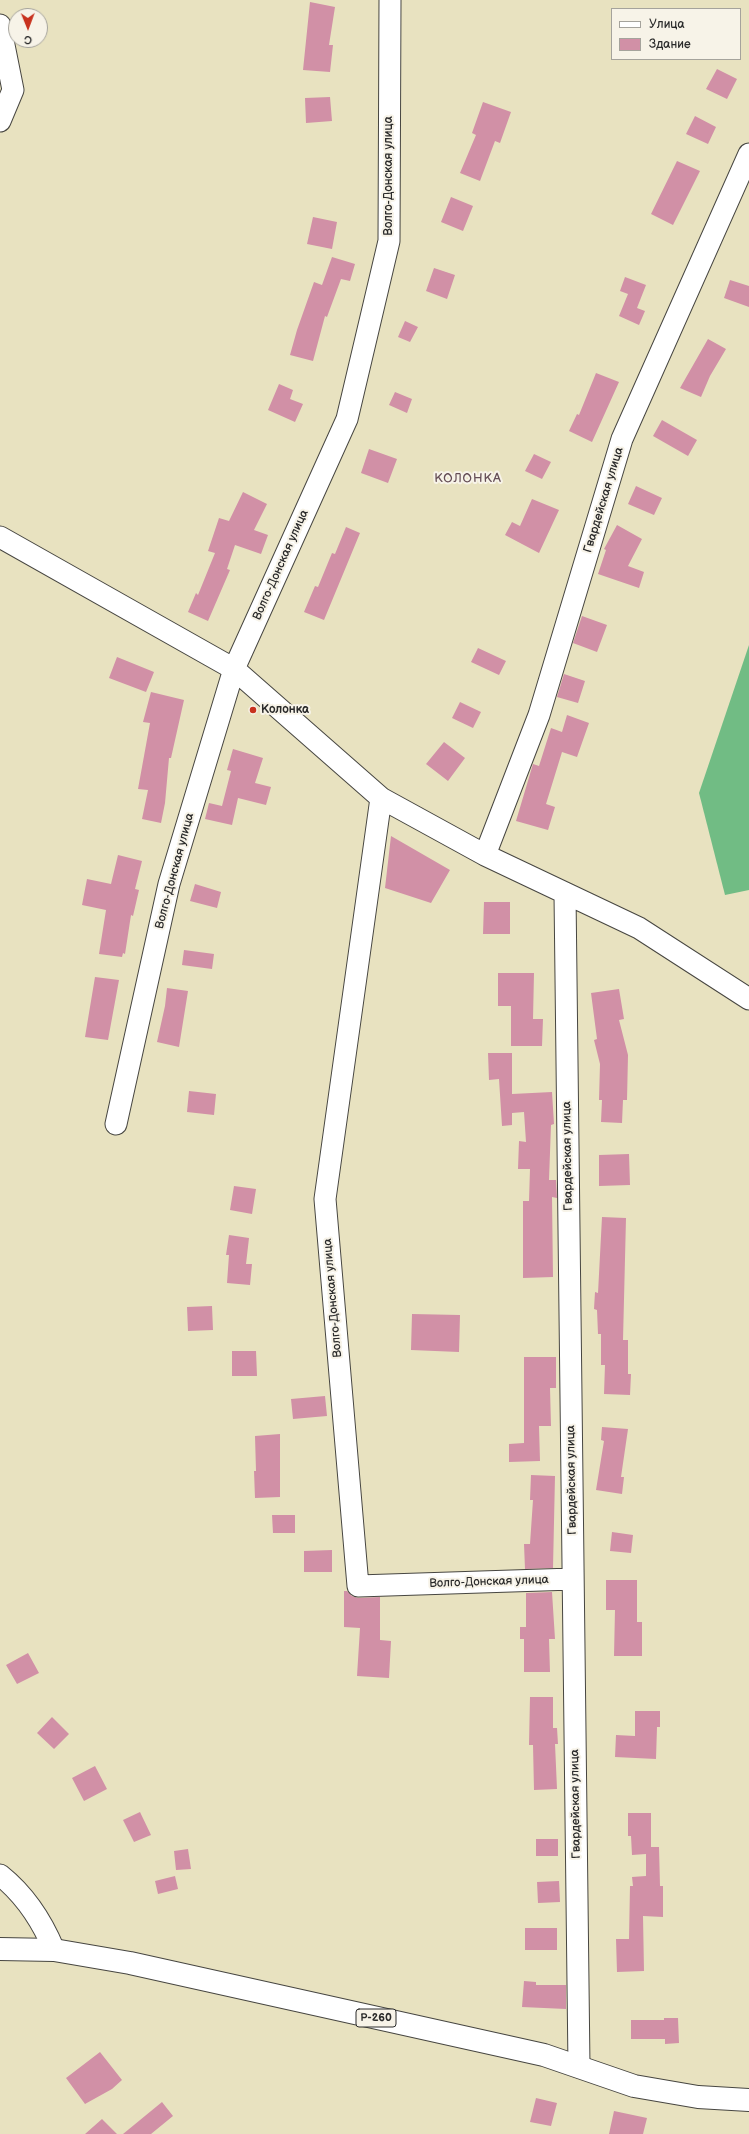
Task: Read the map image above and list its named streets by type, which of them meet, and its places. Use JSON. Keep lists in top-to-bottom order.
{
  "streets": {
    "highway": ["Р-260"],
    "street": ["Волго-Донская улица", "Гвардейская улица"]
  },
  "crossings": [
    ["Волго-Донская улица", "Гвардейская улица"],
    ["Гвардейская улица", "Р-260"]
  ],
  "districts": ["КОЛОНКА"],
  "places": ["Колонка"],
  "legend": ["Улица", "Здание"],
  "north": "bottom"
}
